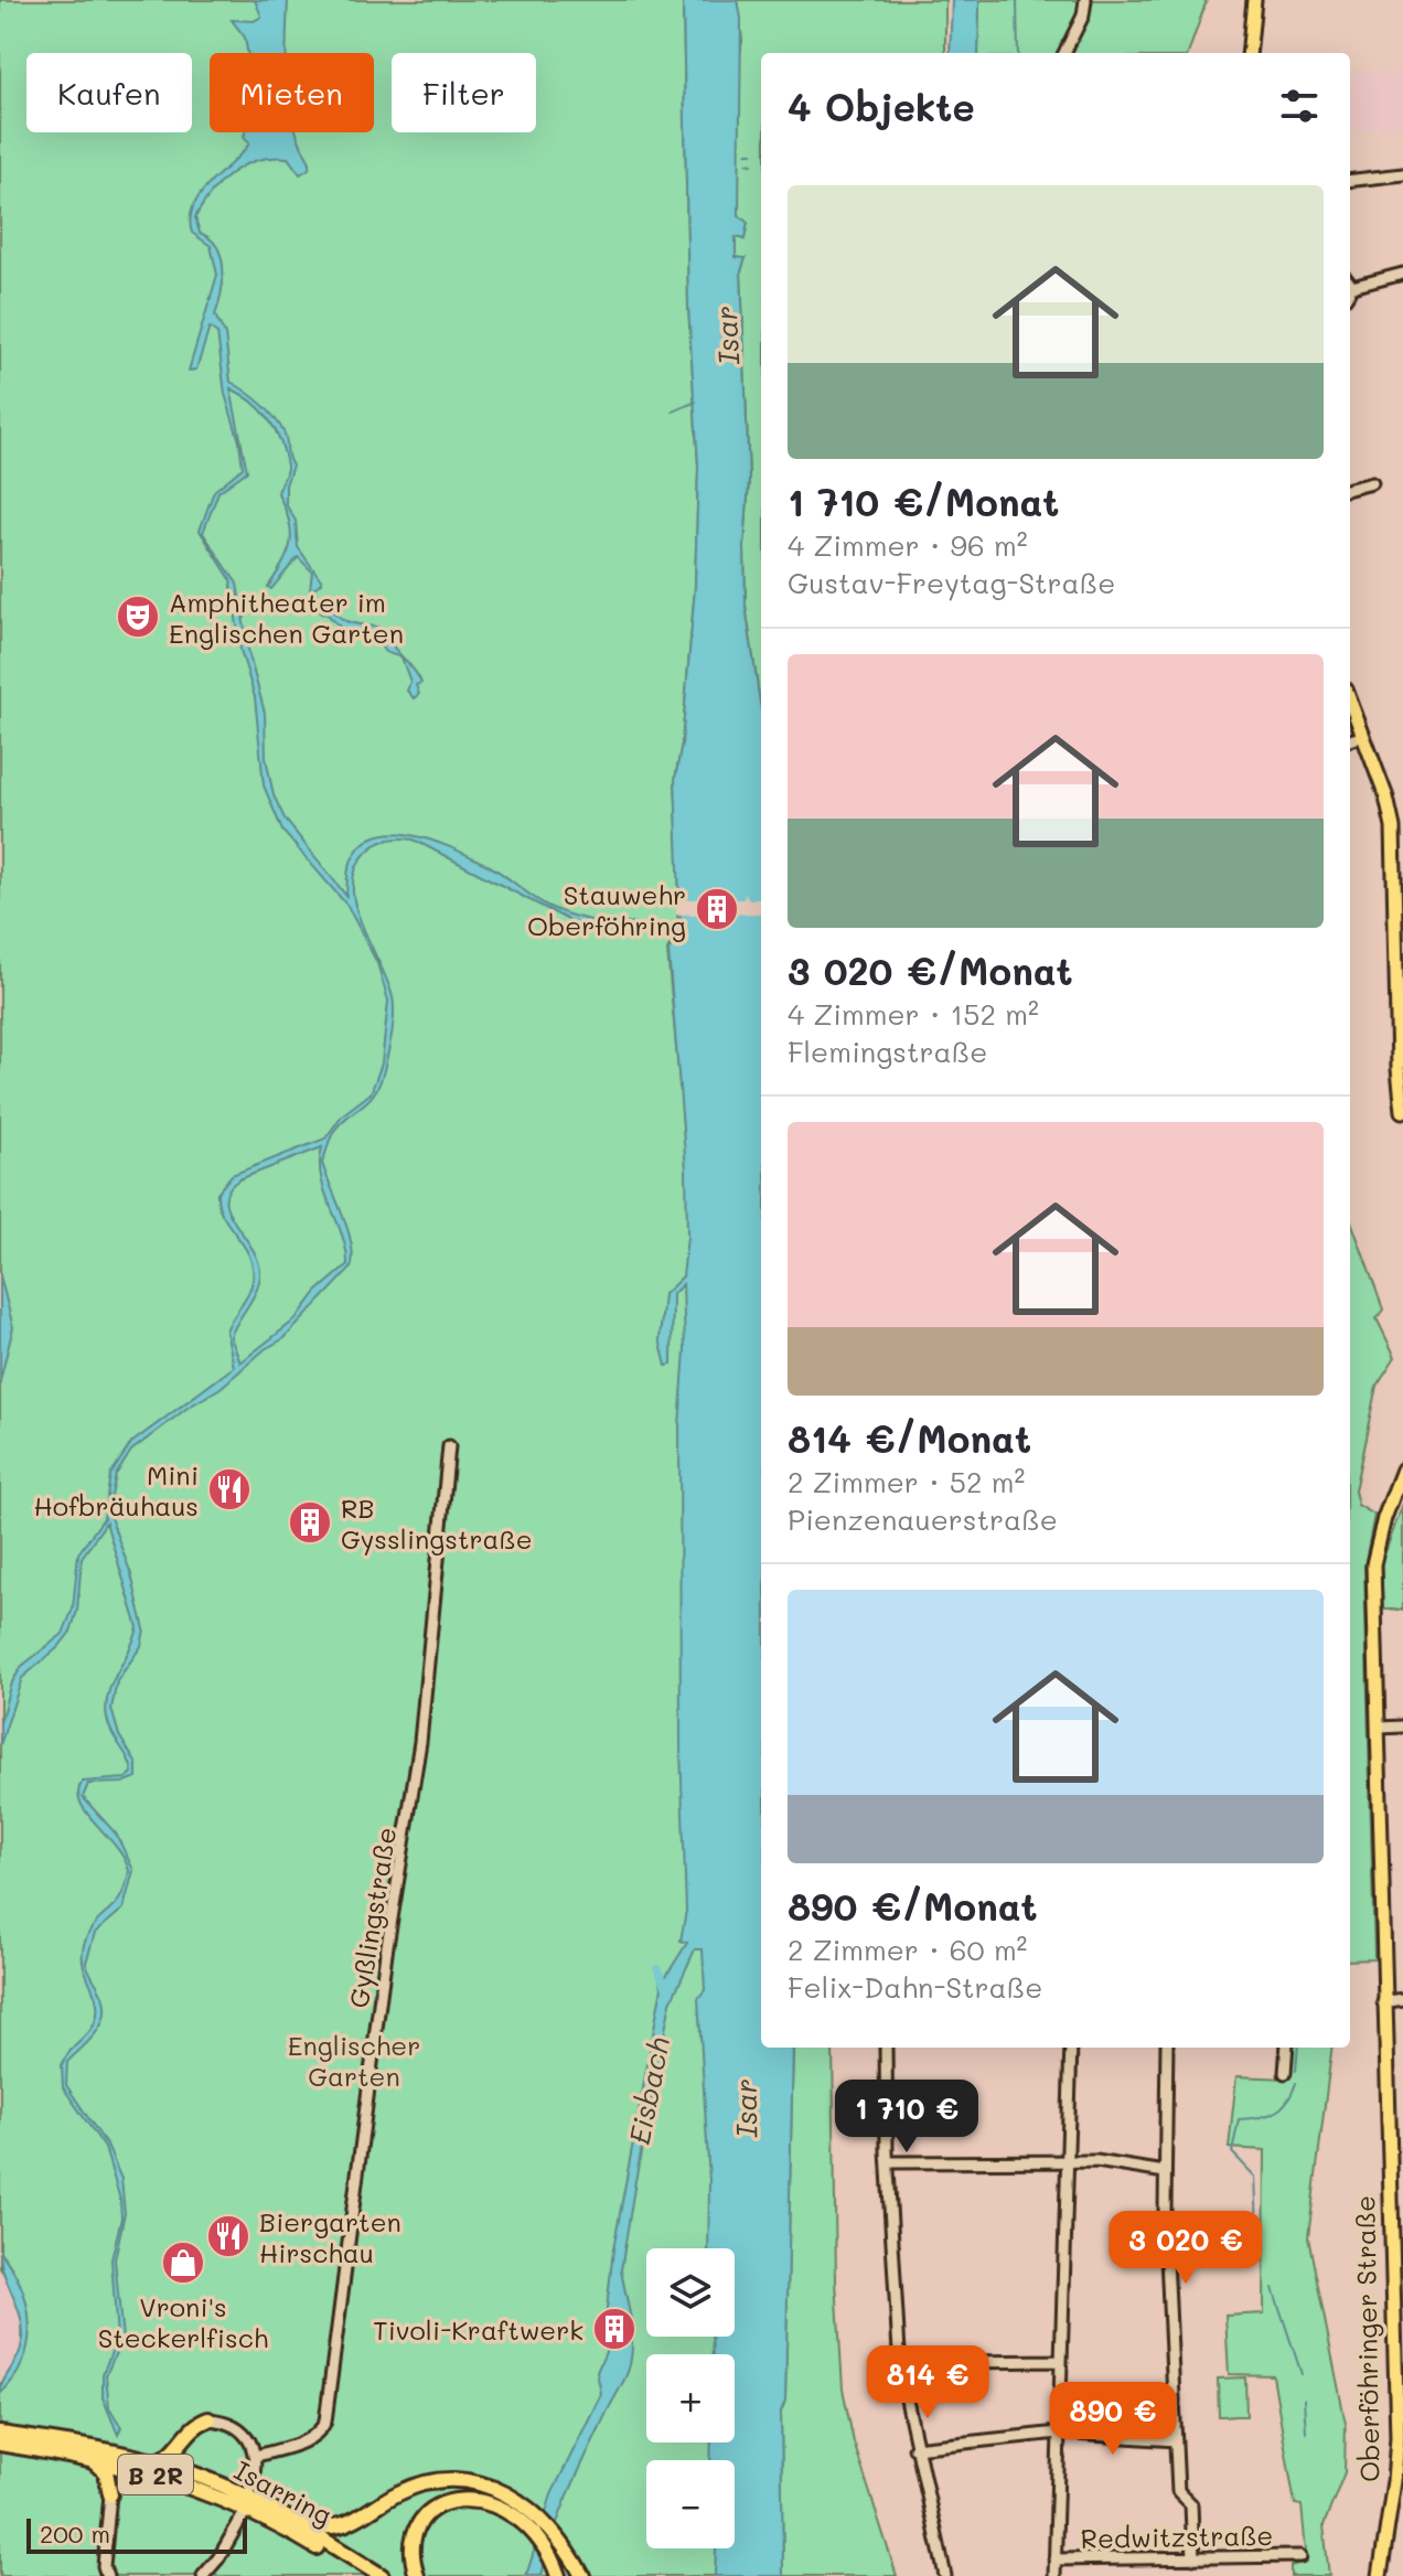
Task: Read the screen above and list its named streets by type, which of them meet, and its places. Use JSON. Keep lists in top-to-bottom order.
{
  "streets": {
    "highway": ["B 2R", "Isarring"],
    "main road": ["Oberföhringer Straße"],
    "street": ["Gyßlingstraße", "Redwitzstraße"]
  },
  "water": ["Isar", "Eisbach"],
  "parks": ["Englischer Garten"],
  "places": {
    "theatre": ["Amphitheater im Englischen Garten"],
    "building": ["Stauwehr Oberföhring", "RB Gysslingstraße", "Tivoli-Kraftwerk"],
    "restaurant": ["Mini Hofbräuhaus", "Biergarten Hirschau"],
    "shop": ["Vroni's Steckerlfisch"]
  },
  "scale_bar": "200 m",
  "page": {
    "chip": ["Kaufen", "Mieten", "Filter"],
    "heading": "4 Objekte",
    "list": [
      {
        "name": "1 710 €/Monat",
        "note": "4 Zimmer · 96 m² · Gustav-Freytag-Straße"
      },
      {
        "name": "3 020 €/Monat",
        "note": "4 Zimmer · 152 m² · Flemingstraße"
      },
      {
        "name": "814 €/Monat",
        "note": "2 Zimmer · 52 m² · Pienzenauerstraße"
      },
      {
        "name": "890 €/Monat",
        "note": "2 Zimmer · 60 m² · Felix-Dahn-Straße"
      }
    ],
    "price": [
      "1 710 €",
      "3 020 €",
      "814 €",
      "890 €"
    ],
    "map_buttons": ["+", "−"],
    "scale": "200 m"
  }
}
